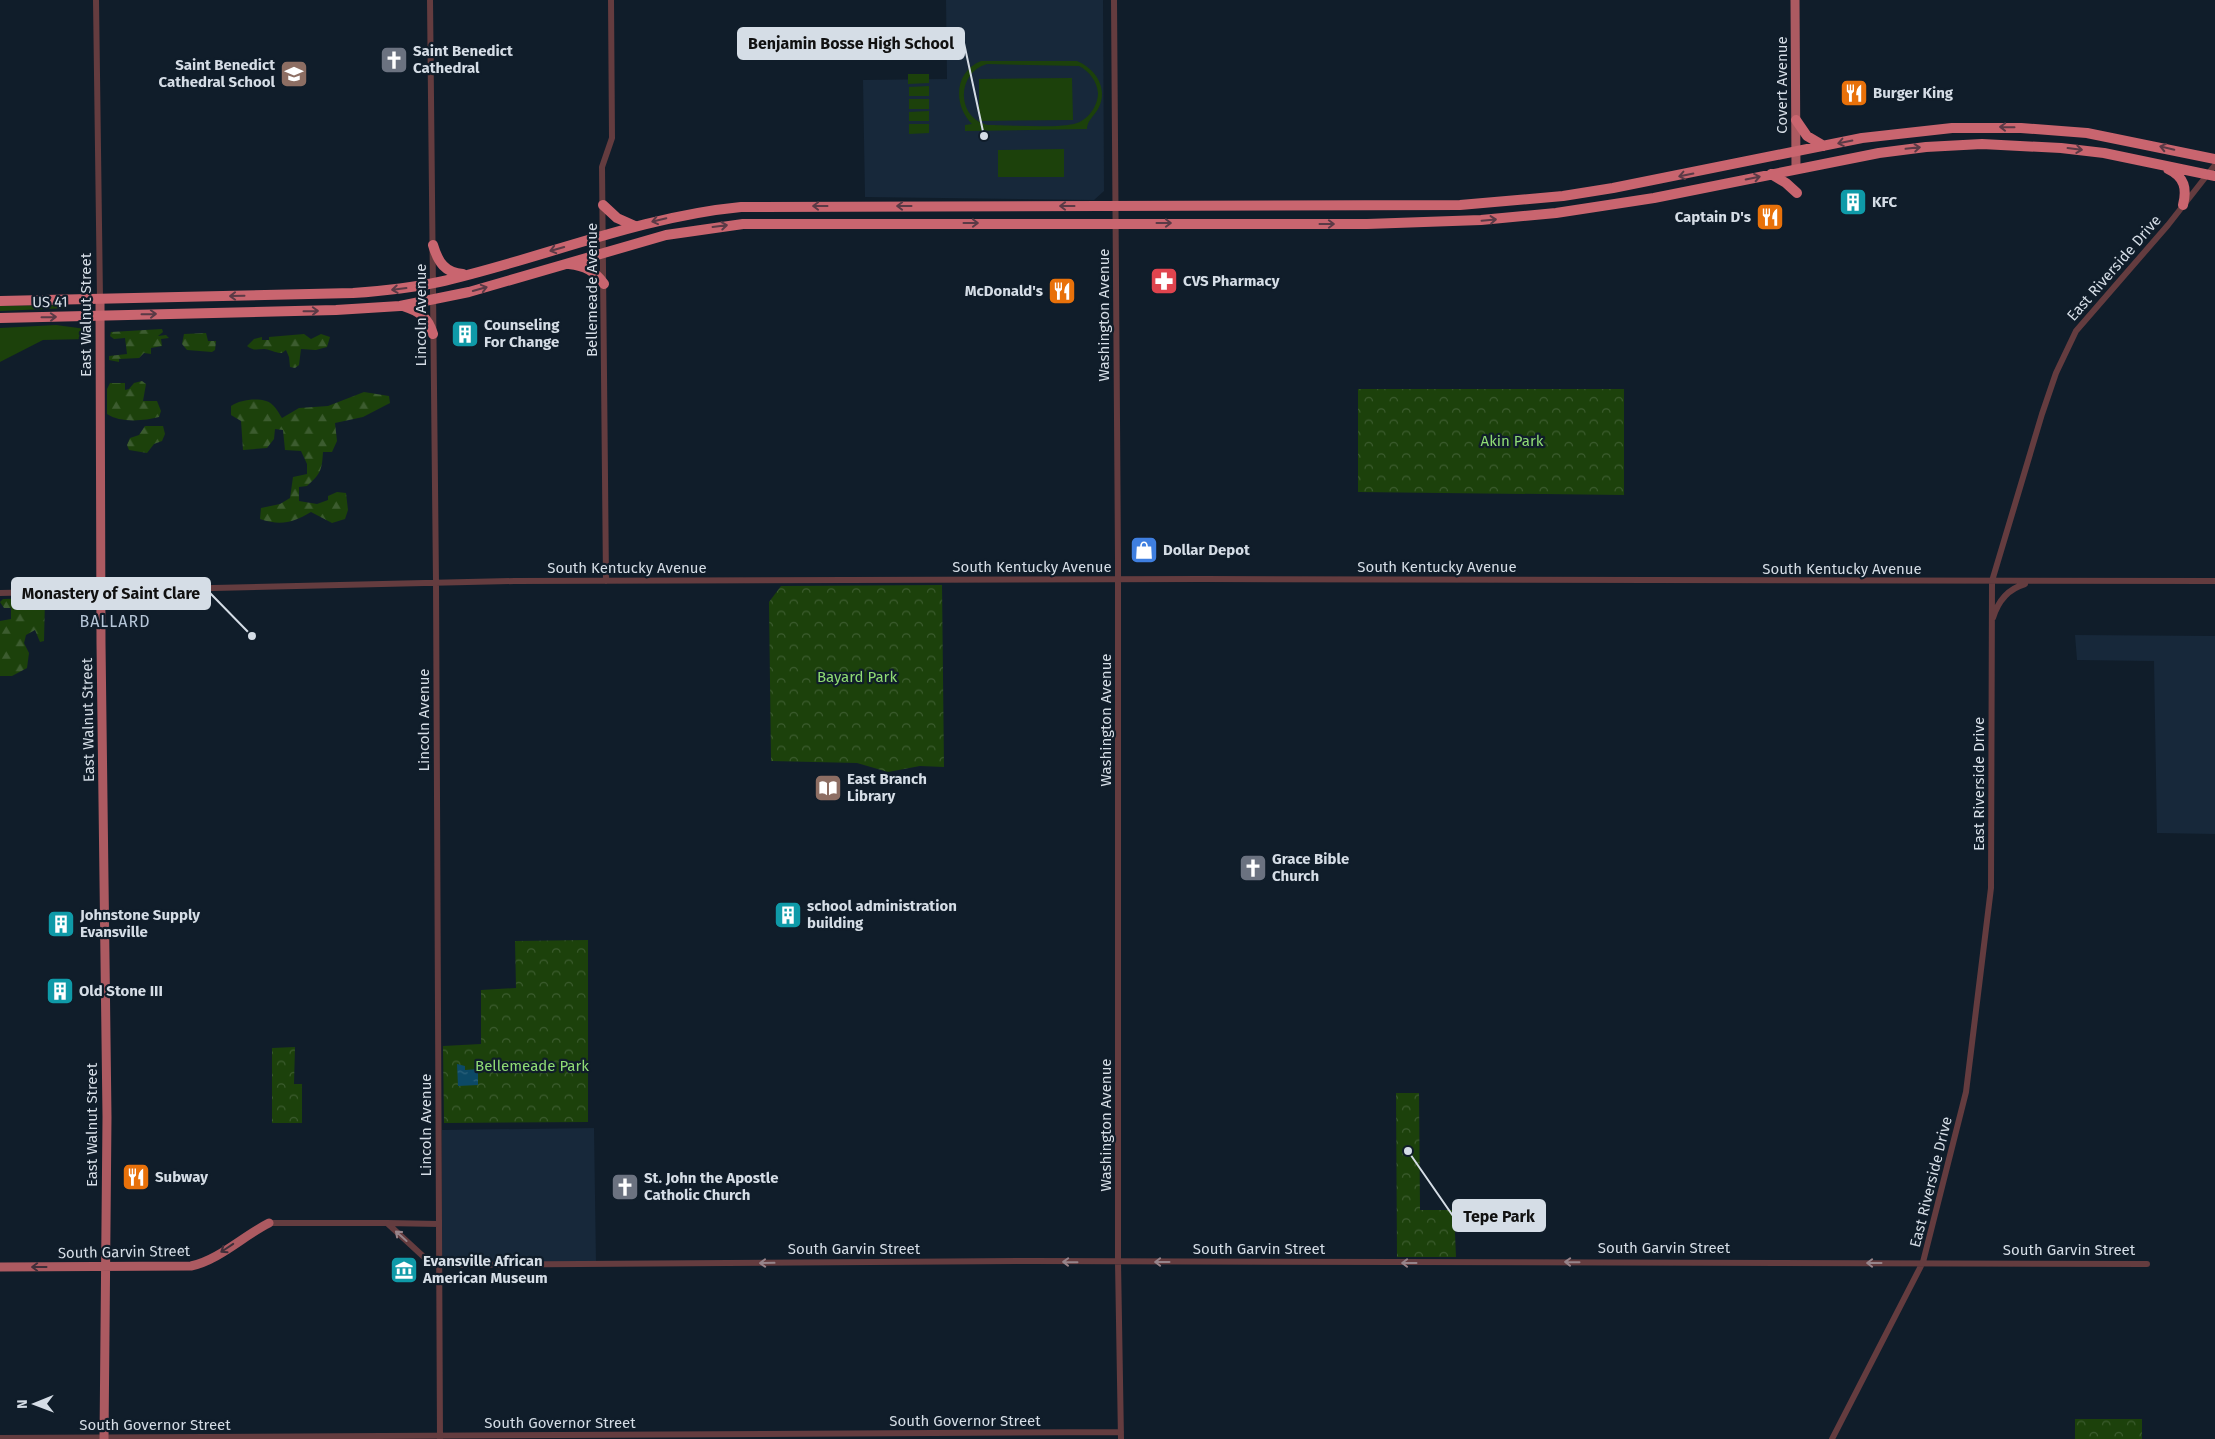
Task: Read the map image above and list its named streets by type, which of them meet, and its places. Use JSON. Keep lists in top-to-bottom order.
{
  "streets": {
    "highway": ["US 41"],
    "main road": ["Covert Avenue", "East Walnut Street", "South Garvin Street"],
    "street": [
      "East Riverside Drive",
      "Bellemeade Avenue",
      "Lincoln Avenue",
      "Washington Avenue",
      "South Kentucky Avenue",
      "South Governor Street"
    ]
  },
  "crossings": [
    ["Covert Avenue", "US 41"],
    ["East Riverside Drive", "US 41"],
    ["East Riverside Drive", "South Kentucky Avenue"],
    ["East Riverside Drive", "South Garvin Street"],
    ["Bellemeade Avenue", "US 41"],
    ["Bellemeade Avenue", "South Kentucky Avenue"],
    ["US 41", "East Walnut Street"],
    ["US 41", "Lincoln Avenue"],
    ["US 41", "Washington Avenue"],
    ["East Walnut Street", "South Kentucky Avenue"],
    ["East Walnut Street", "South Garvin Street"],
    ["East Walnut Street", "South Governor Street"],
    ["Lincoln Avenue", "South Kentucky Avenue"],
    ["Lincoln Avenue", "South Garvin Street"],
    ["Lincoln Avenue", "South Governor Street"],
    ["Washington Avenue", "South Kentucky Avenue"],
    ["Washington Avenue", "South Garvin Street"],
    ["Washington Avenue", "South Governor Street"]
  ],
  "one_way": ["South Garvin Street"],
  "districts": ["BALLARD"],
  "parks": ["Akin Park", "Bayard Park", "Bellemeade Park"],
  "places": {
    "church": ["Saint Benedict Cathedral", "Grace Bible Church", "St. John the Apostle Catholic Church"],
    "school or university": ["Saint Benedict Cathedral School"],
    "restaurant": [
      "Burger King",
      "Captain D's",
      "McDonald's",
      "Subway"
    ],
    "other": ["Benjamin Bosse High School", "Monastery of Saint Clare", "Tepe Park"],
    "building": [
      "KFC",
      "Counseling For Change",
      "school administration building",
      "Johnstone Supply Evansville",
      "Old Stone III"
    ],
    "pharmacy": ["CVS Pharmacy"],
    "shop": ["Dollar Depot"],
    "library": ["East Branch Library"],
    "museum": ["Evansville African American Museum"]
  },
  "north": "left"
}
